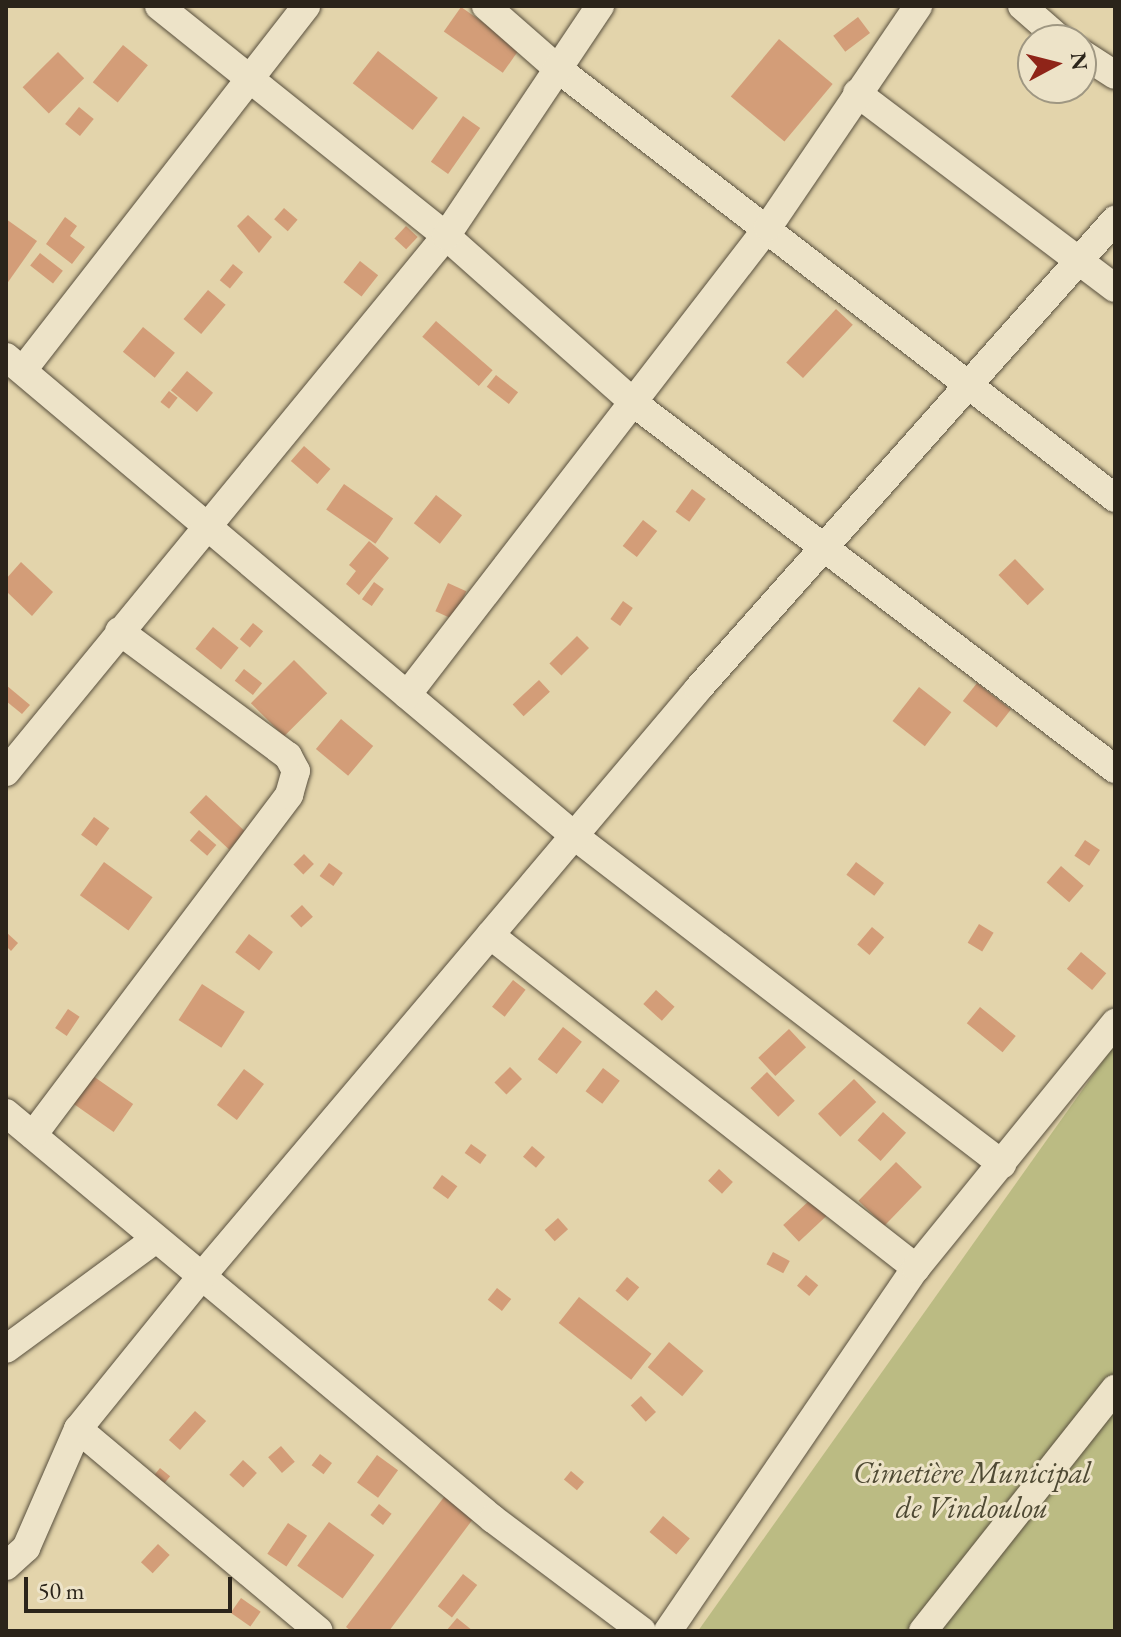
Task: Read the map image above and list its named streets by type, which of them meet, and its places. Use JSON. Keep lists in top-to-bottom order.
{
  "parks": ["Cimetière Municipal de Vindoulou"],
  "scale_bar": "50 m",
  "north": "right"
}
